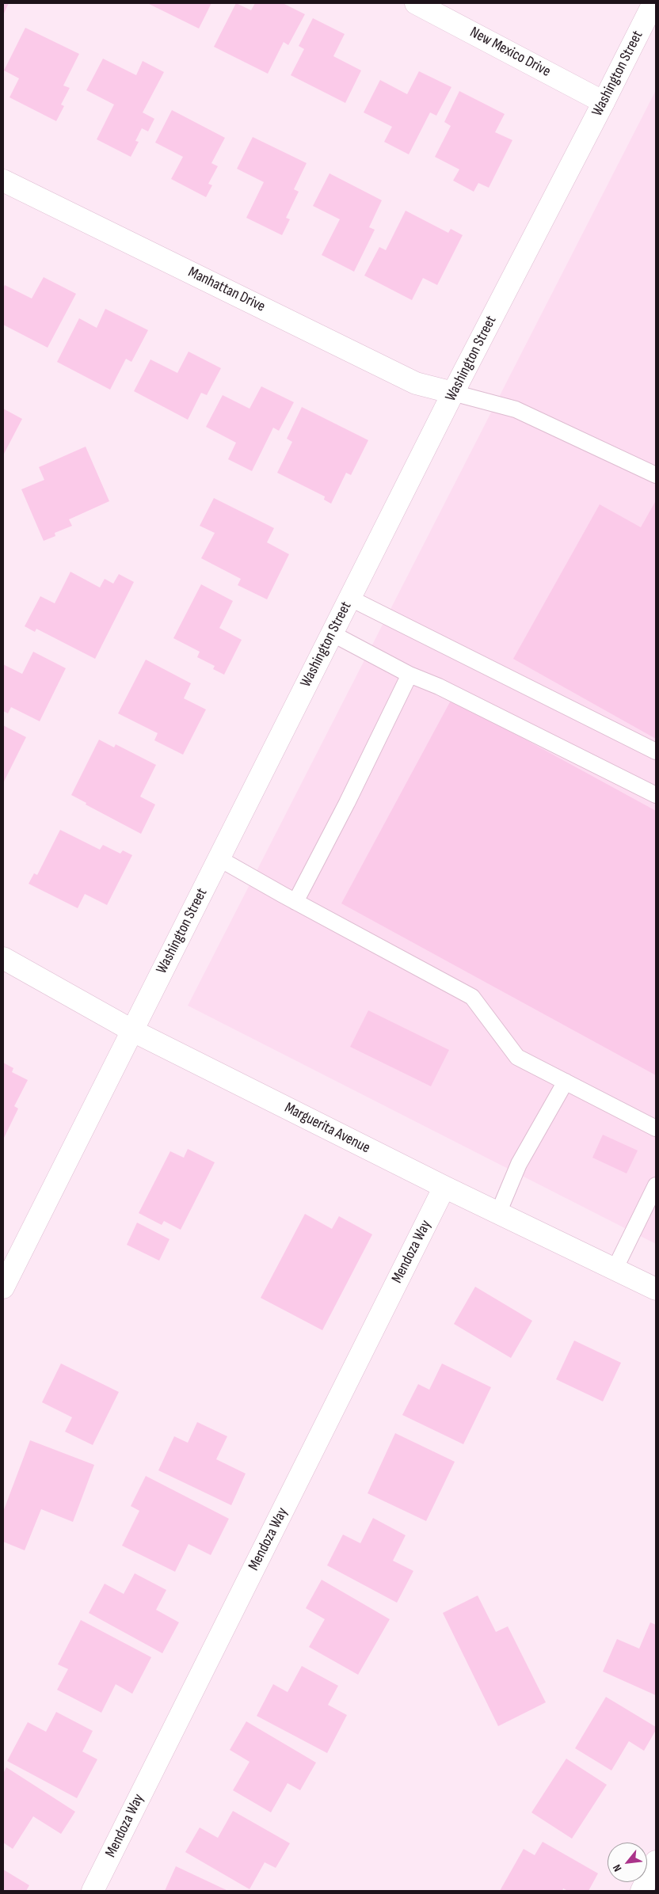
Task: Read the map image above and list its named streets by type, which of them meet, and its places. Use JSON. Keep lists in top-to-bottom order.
{
  "streets": {
    "street": [
      "New Mexico Drive",
      "Washington Street",
      "Manhattan Drive",
      "Marguerita Avenue",
      "Mendoza Way"
    ]
  },
  "crossings": [
    ["New Mexico Drive", "Washington Street"],
    ["Washington Street", "Manhattan Drive"],
    ["Washington Street", "Marguerita Avenue"],
    ["Marguerita Avenue", "Mendoza Way"]
  ],
  "north": "bottom left"
}
